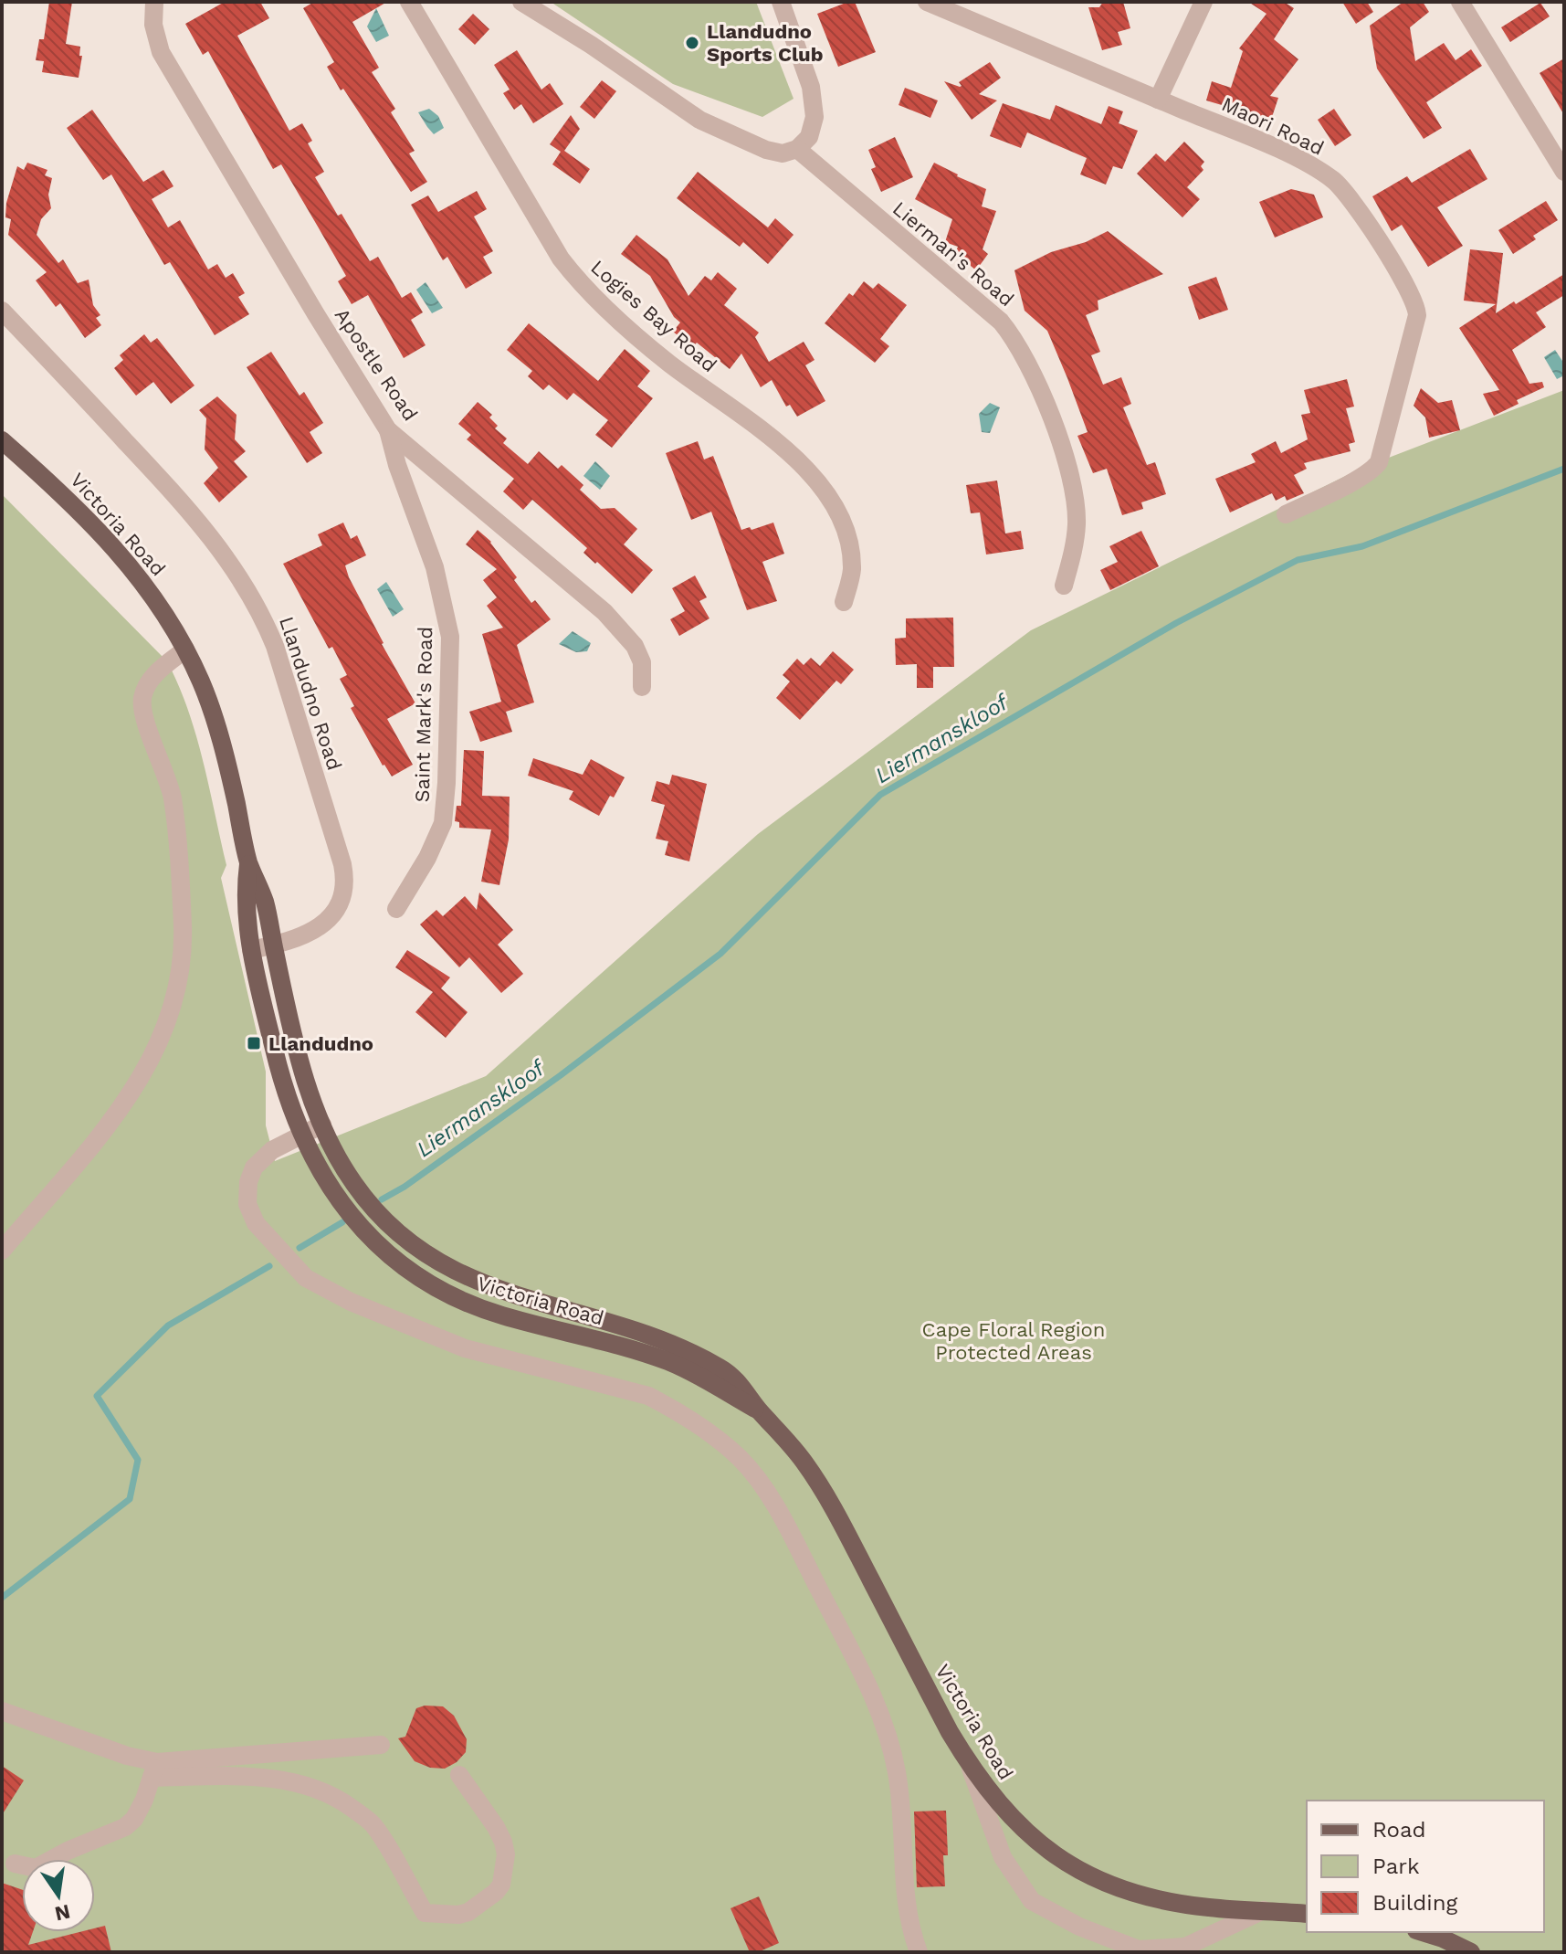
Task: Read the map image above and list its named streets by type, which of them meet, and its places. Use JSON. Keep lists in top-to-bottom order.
{
  "streets": {
    "main road": ["Victoria Road"],
    "street": [
      "Maori Road",
      "Lierman's Road",
      "Logies Bay Road",
      "Apostle Road",
      "Llandudno Road",
      "Saint Mark's Road"
    ]
  },
  "crossings": [
    ["Apostle Road", "Saint Mark's Road"],
    ["Victoria Road", "Llandudno Road"]
  ],
  "water": ["Liermanskloof"],
  "parks": ["Cape Floral Region Protected Areas"],
  "places": {
    "other": ["Llandudno Sports Club"],
    "transit": ["Llandudno"]
  },
  "legend": ["Road", "Park", "Building"],
  "north": "bottom"
}
